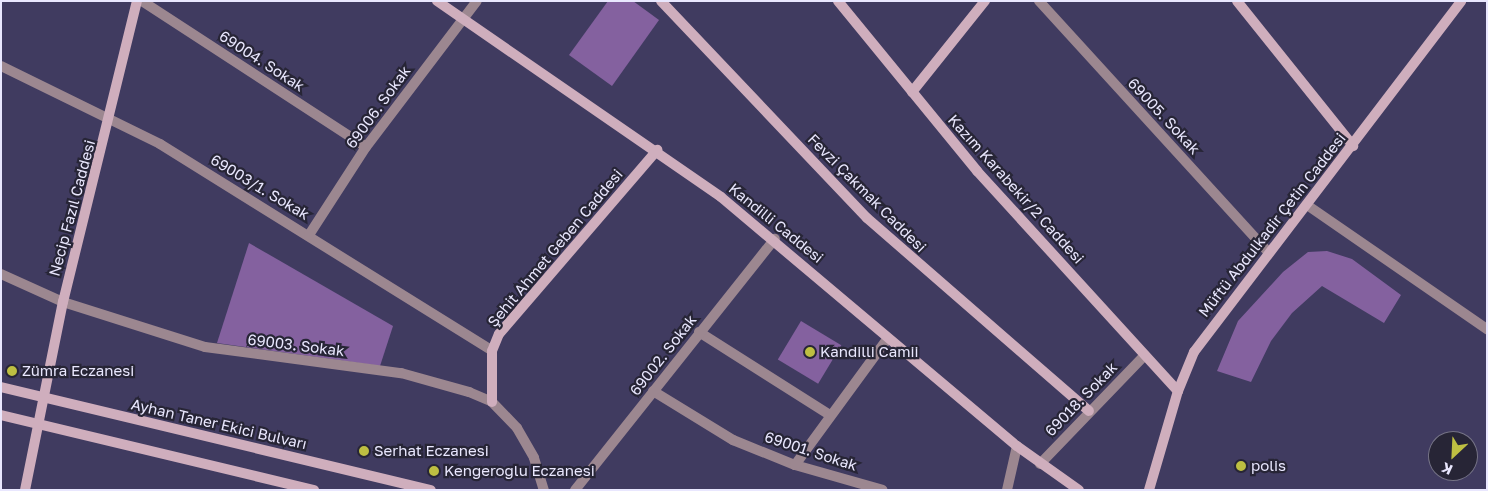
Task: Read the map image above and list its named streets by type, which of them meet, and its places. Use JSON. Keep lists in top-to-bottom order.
{
  "streets": {
    "street": [
      "69004. Sokak",
      "69006. Sokak",
      "69005. Sokak",
      "69003/1. Sokak",
      "Kazım Karabekir/2 Caddesi",
      "Fevzi Çakmak Caddesi",
      "Necip Fazıl Caddesi",
      "Kandilli Caddesi",
      "Müftü Abdulkadir Çetin Caddesi",
      "Şehit Ahmet Geben Caddesi",
      "69003. Sokak",
      "69002. Sokak",
      "69018. Sokak",
      "Ayhan Taner Ekici Bulvarı",
      "69001. Sokak"
    ]
  },
  "crossings": [
    ["69004. Sokak", "69006. Sokak"],
    ["69006. Sokak", "69003/1. Sokak"],
    ["69006. Sokak", "Kandilli Caddesi"],
    ["69005. Sokak", "Müftü Abdulkadir Çetin Caddesi"],
    ["69003/1. Sokak", "Necip Fazıl Caddesi"],
    ["69003/1. Sokak", "Şehit Ahmet Geben Caddesi"],
    ["Kazım Karabekir/2 Caddesi", "Müftü Abdulkadir Çetin Caddesi"],
    ["Kazım Karabekir/2 Caddesi", "69018. Sokak"],
    ["Fevzi Çakmak Caddesi", "69018. Sokak"],
    ["Necip Fazıl Caddesi", "69003. Sokak"],
    ["Necip Fazıl Caddesi", "Ayhan Taner Ekici Bulvarı"],
    ["Kandilli Caddesi", "Şehit Ahmet Geben Caddesi"],
    ["Kandilli Caddesi", "69002. Sokak"],
    ["Kandilli Caddesi", "69018. Sokak"],
    ["Şehit Ahmet Geben Caddesi", "69003. Sokak"],
    ["69002. Sokak", "69001. Sokak"]
  ],
  "places": [
    "Kandilli Camii",
    "Zümra Eczanesi",
    "Serhat Eczanesi",
    "polis",
    "Kengeroğlu Eczanesi"
  ],
  "north": "bottom left"
}
